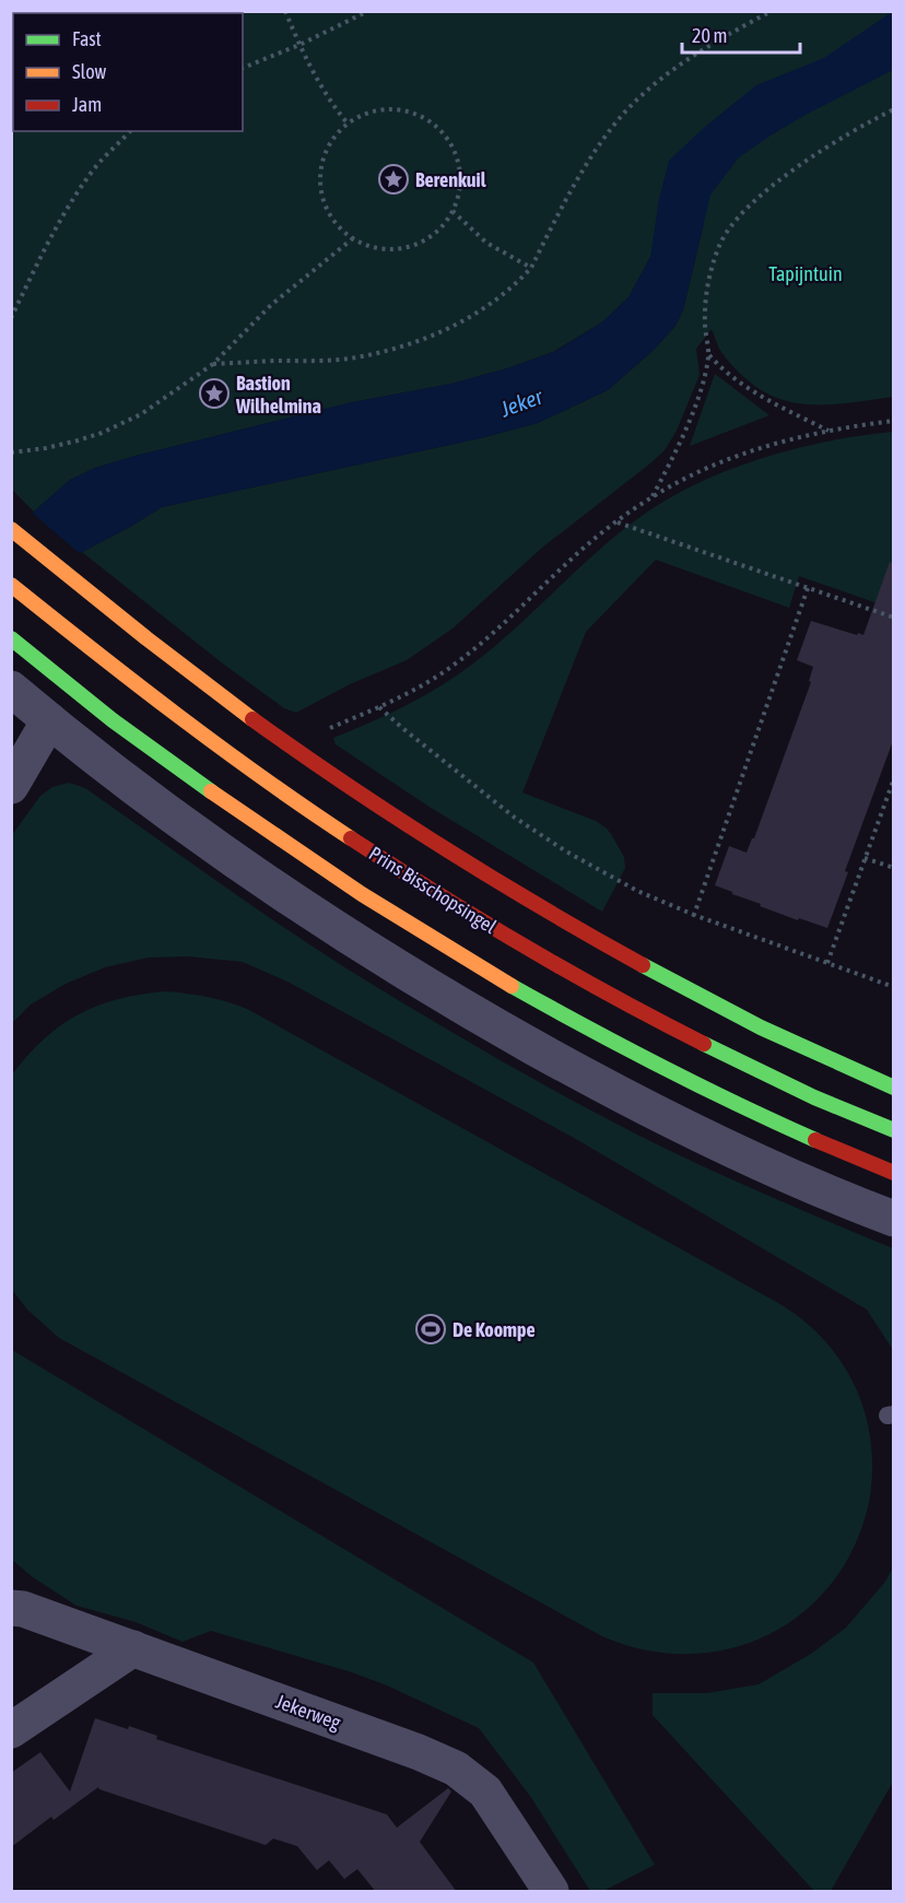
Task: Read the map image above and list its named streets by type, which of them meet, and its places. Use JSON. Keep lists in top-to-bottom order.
{
  "streets": {
    "main road": ["Prins Bisschopsingel"],
    "street": ["Jekerweg"]
  },
  "water": ["Jeker"],
  "parks": ["Tapijntuin"],
  "places": {
    "place": ["Berenkuil", "Bastion Wilhelmina"],
    "sports": ["De Koompe"]
  },
  "legend": ["Fast", "Slow", "Jam"],
  "scale_bar": "20 m"
}
